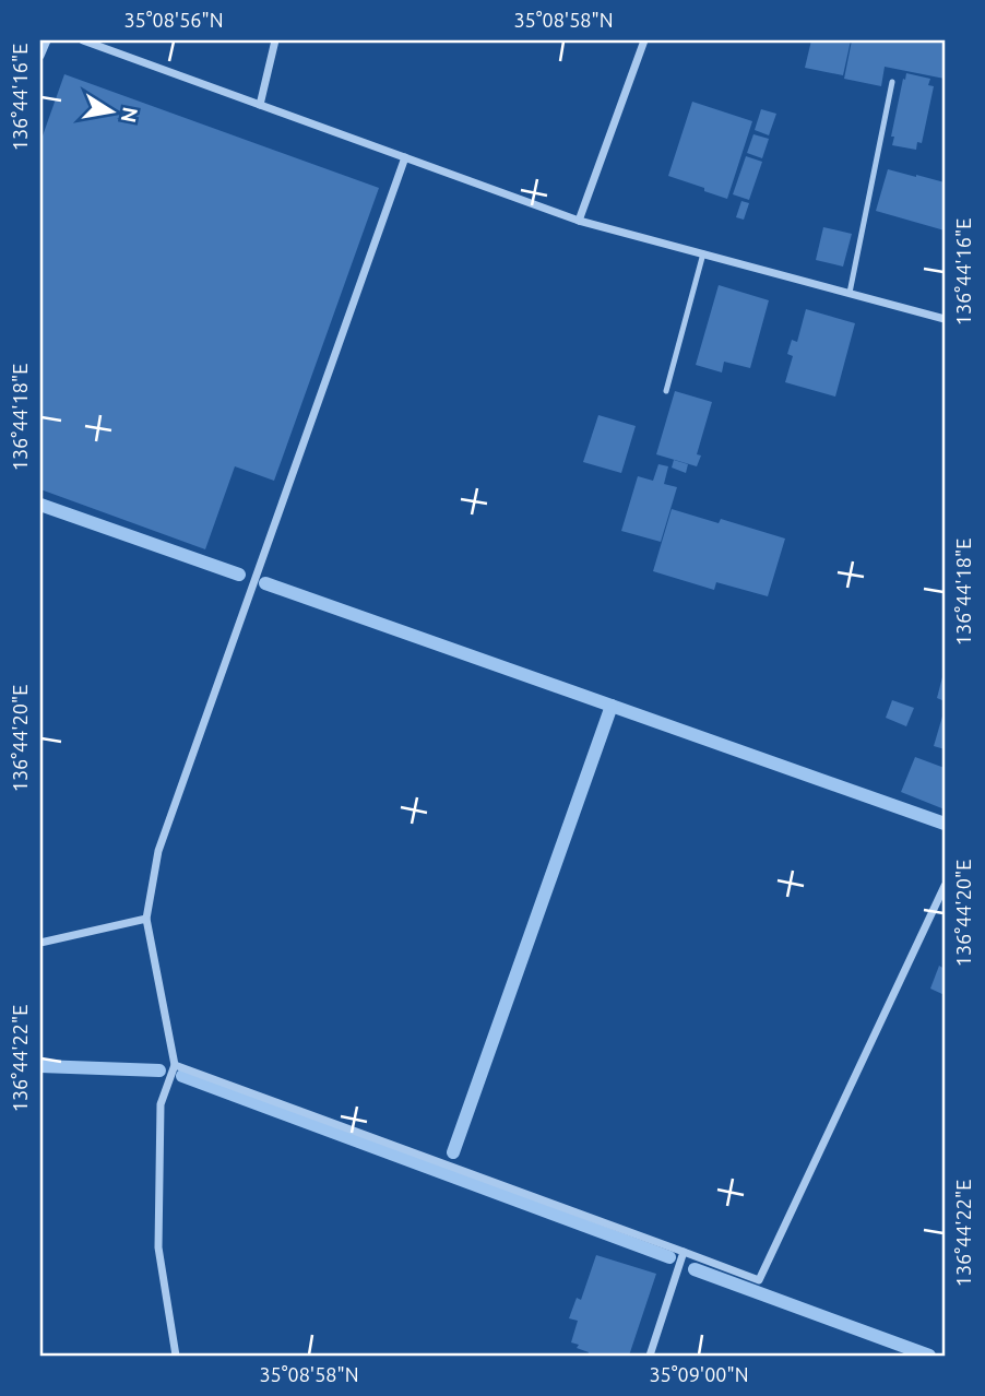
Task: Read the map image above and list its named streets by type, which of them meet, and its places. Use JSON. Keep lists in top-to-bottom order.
{
  "north": "right",
  "coordinates": [
    "35°08'56\"N",
    "35°08'58\"N",
    "136°44'16\"E",
    "136°44'18\"E",
    "136°44'20\"E",
    "136°44'22\"E",
    "35°09'00\"N"
  ]
}
